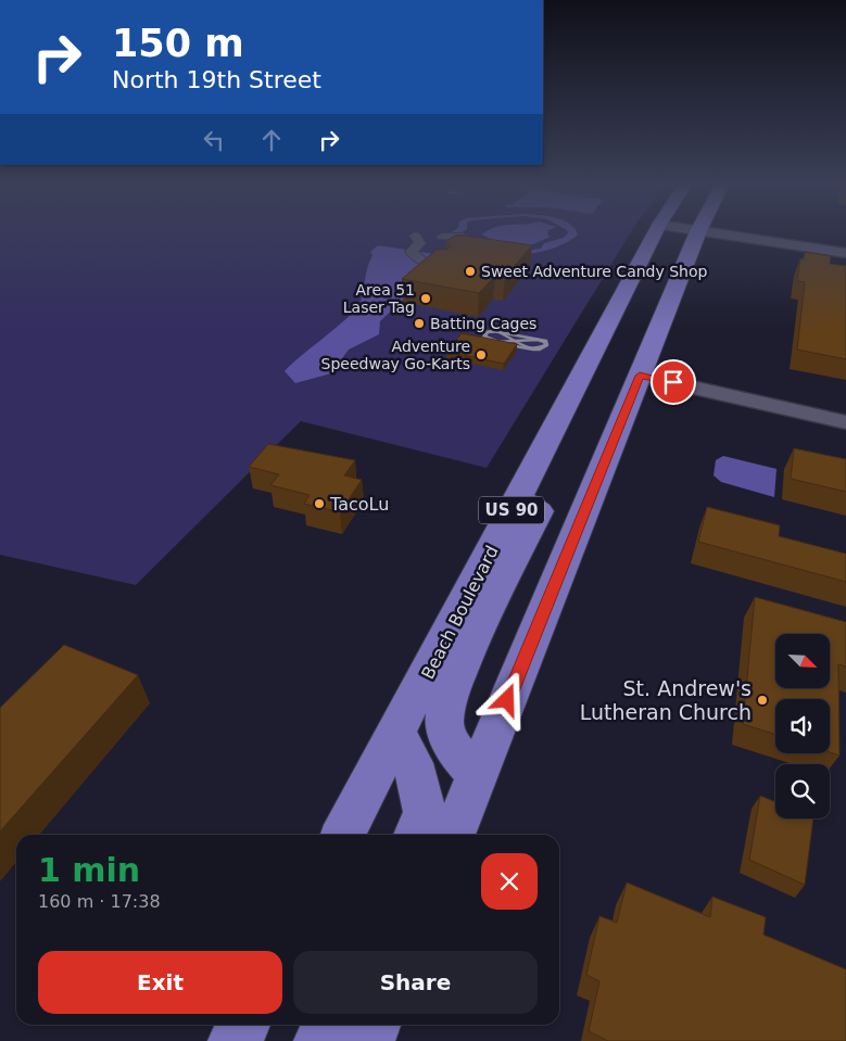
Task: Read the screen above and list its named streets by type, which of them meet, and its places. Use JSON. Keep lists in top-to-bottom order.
{
  "streets": {
    "highway": ["US 90", "Beach Boulevard"]
  },
  "places": [
    "Sweet Adventure Candy Shop",
    "Area 51 Laser Tag",
    "Batting Cages",
    "Adventure Speedway Go-Karts",
    "TacoLu",
    "St. Andrew's Lutheran Church"
  ],
  "north": "bottom right",
  "page": {
    "turn": ["150 m", "North 19th Street"],
    "heading": ["1 min", "160 m · 17:38"],
    "buttons": ["Exit", "Share"]
  }
}
